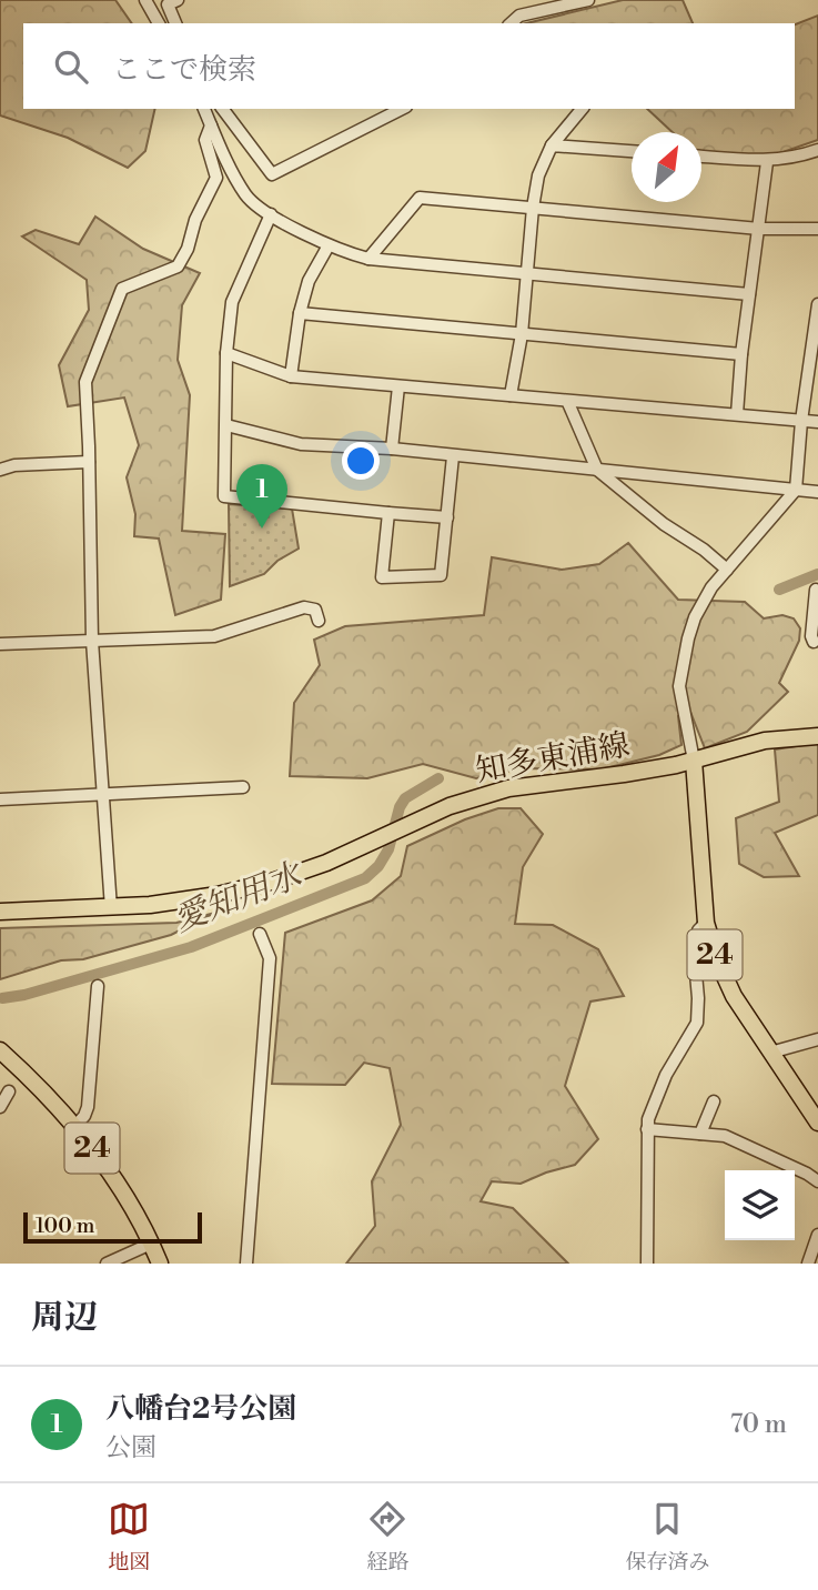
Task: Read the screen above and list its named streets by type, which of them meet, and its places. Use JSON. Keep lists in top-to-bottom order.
{
  "streets": {
    "main road": ["知多東浦線", "24"]
  },
  "crossings": [
    ["知多東浦線", "24"]
  ],
  "water": ["愛知用水"],
  "scale_bar": "100 m",
  "north": "top right",
  "page": {
    "search": "ここで検索",
    "pins": "1",
    "scale": "100 m",
    "heading": "周辺",
    "list": [
      {
        "mark": "1",
        "name": "八幡台2号公園",
        "note": "公園",
        "value": "70 m"
      }
    ],
    "nav": ["地図", "経路", "保存済み"]
  }
}
